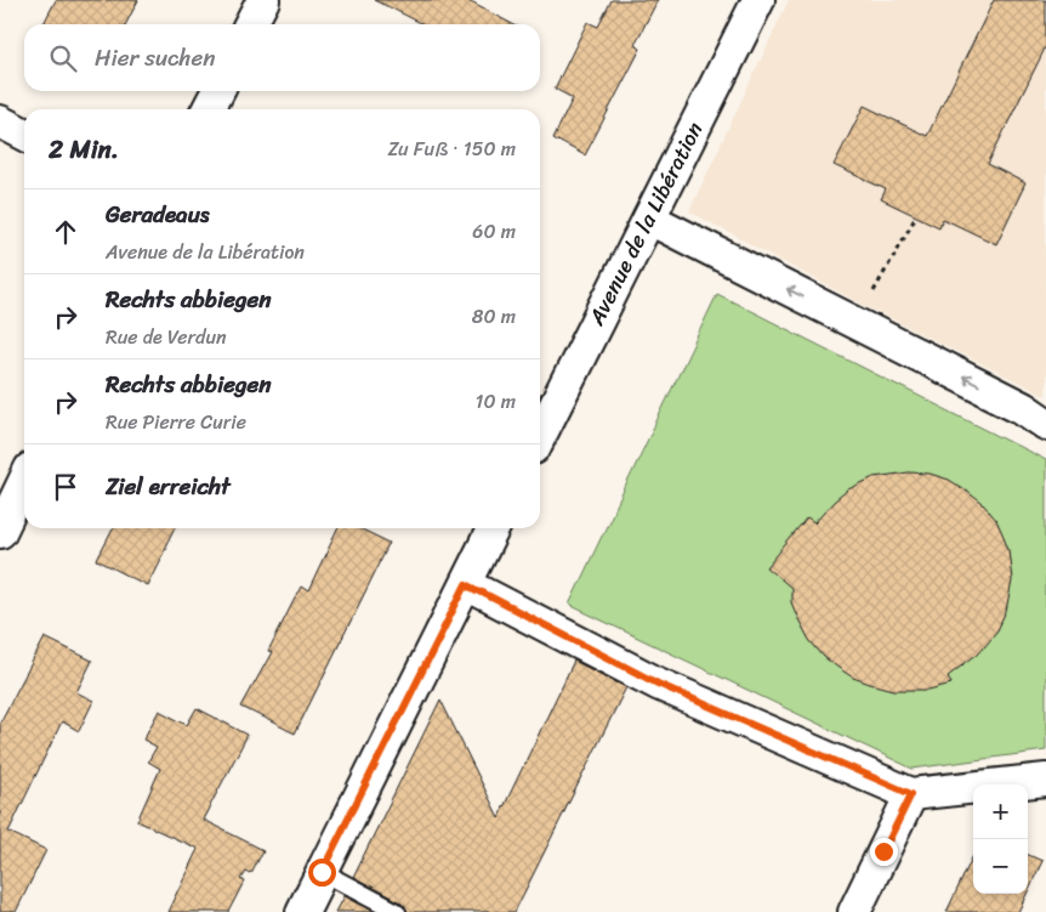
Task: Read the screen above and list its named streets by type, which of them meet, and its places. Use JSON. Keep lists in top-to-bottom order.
{
  "streets": {
    "street": ["Avenue de la Libération"]
  },
  "page": {
    "search": "Hier suchen",
    "heading": ["2 Min.", "Zu Fuß · 150 m"],
    "list": [
      ["Geradeaus", "Avenue de la Libération", "60 m"],
      ["Rechts abbiegen", "Rue de Verdun", "80 m"],
      ["Rechts abbiegen", "Rue Pierre Curie", "10 m"],
      "Ziel erreicht"
    ],
    "map_buttons": ["+", "−"]
  }
}
